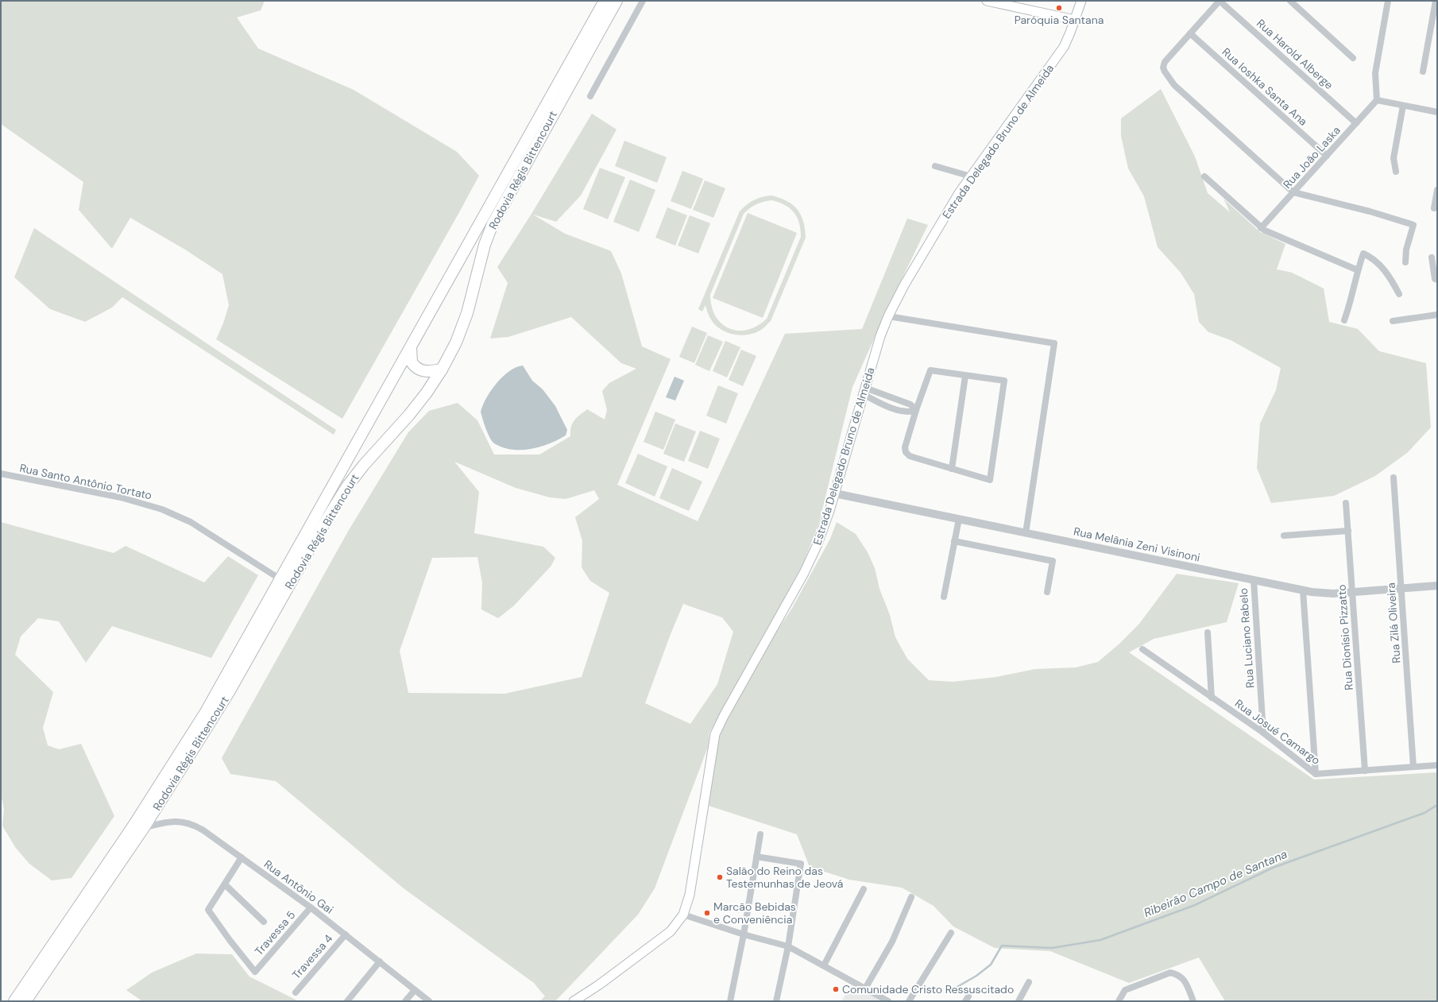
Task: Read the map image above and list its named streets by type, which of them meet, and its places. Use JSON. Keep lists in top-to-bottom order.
{
  "streets": {
    "highway": ["Rodovia Régis Bittencourt"],
    "main road": ["Estrada Delegado Bruno de Almeida"],
    "street": [
      "Rua Harold Alberge",
      "Rua Ioshka Santa Ana",
      "Rua João Laska",
      "Rua Santo Antônio Tortato",
      "Rua Melânia Zeni Visinoni",
      "Rua Zilá Oliveira",
      "Rua Dionísio Pizzatto",
      "Rua Luciano Rabelo",
      "Rua Josué Camargo",
      "Rua Antônio Gai",
      "Travessa 5",
      "Travessa 4"
    ]
  },
  "crossings": [
    ["Rua Harold Alberge", "Rua João Laska"],
    ["Rua Ioshka Santa Ana", "Rua João Laska"],
    ["Estrada Delegado Bruno de Almeida", "Rua Melânia Zeni Visinoni"],
    ["Rodovia Régis Bittencourt", "Rua Santo Antônio Tortato"],
    ["Rodovia Régis Bittencourt", "Rua Antônio Gai"],
    ["Rua Melânia Zeni Visinoni", "Rua Zilá Oliveira"],
    ["Rua Melânia Zeni Visinoni", "Rua Dionísio Pizzatto"],
    ["Rua Melânia Zeni Visinoni", "Rua Luciano Rabelo"],
    ["Rua Zilá Oliveira", "Rua Josué Camargo"],
    ["Rua Dionísio Pizzatto", "Rua Josué Camargo"],
    ["Rua Luciano Rabelo", "Rua Josué Camargo"],
    ["Rua Antônio Gai", "Travessa 5"],
    ["Rua Antônio Gai", "Travessa 4"]
  ],
  "water": ["Ribeirão Campo de Santana"],
  "places": [
    "Paróquia Santana",
    "Salão do Reino das Testemunhas de Jeová",
    "Marcão Bebidas e Conveniência",
    "Comunidade Cristo Ressuscitado"
  ]
}
